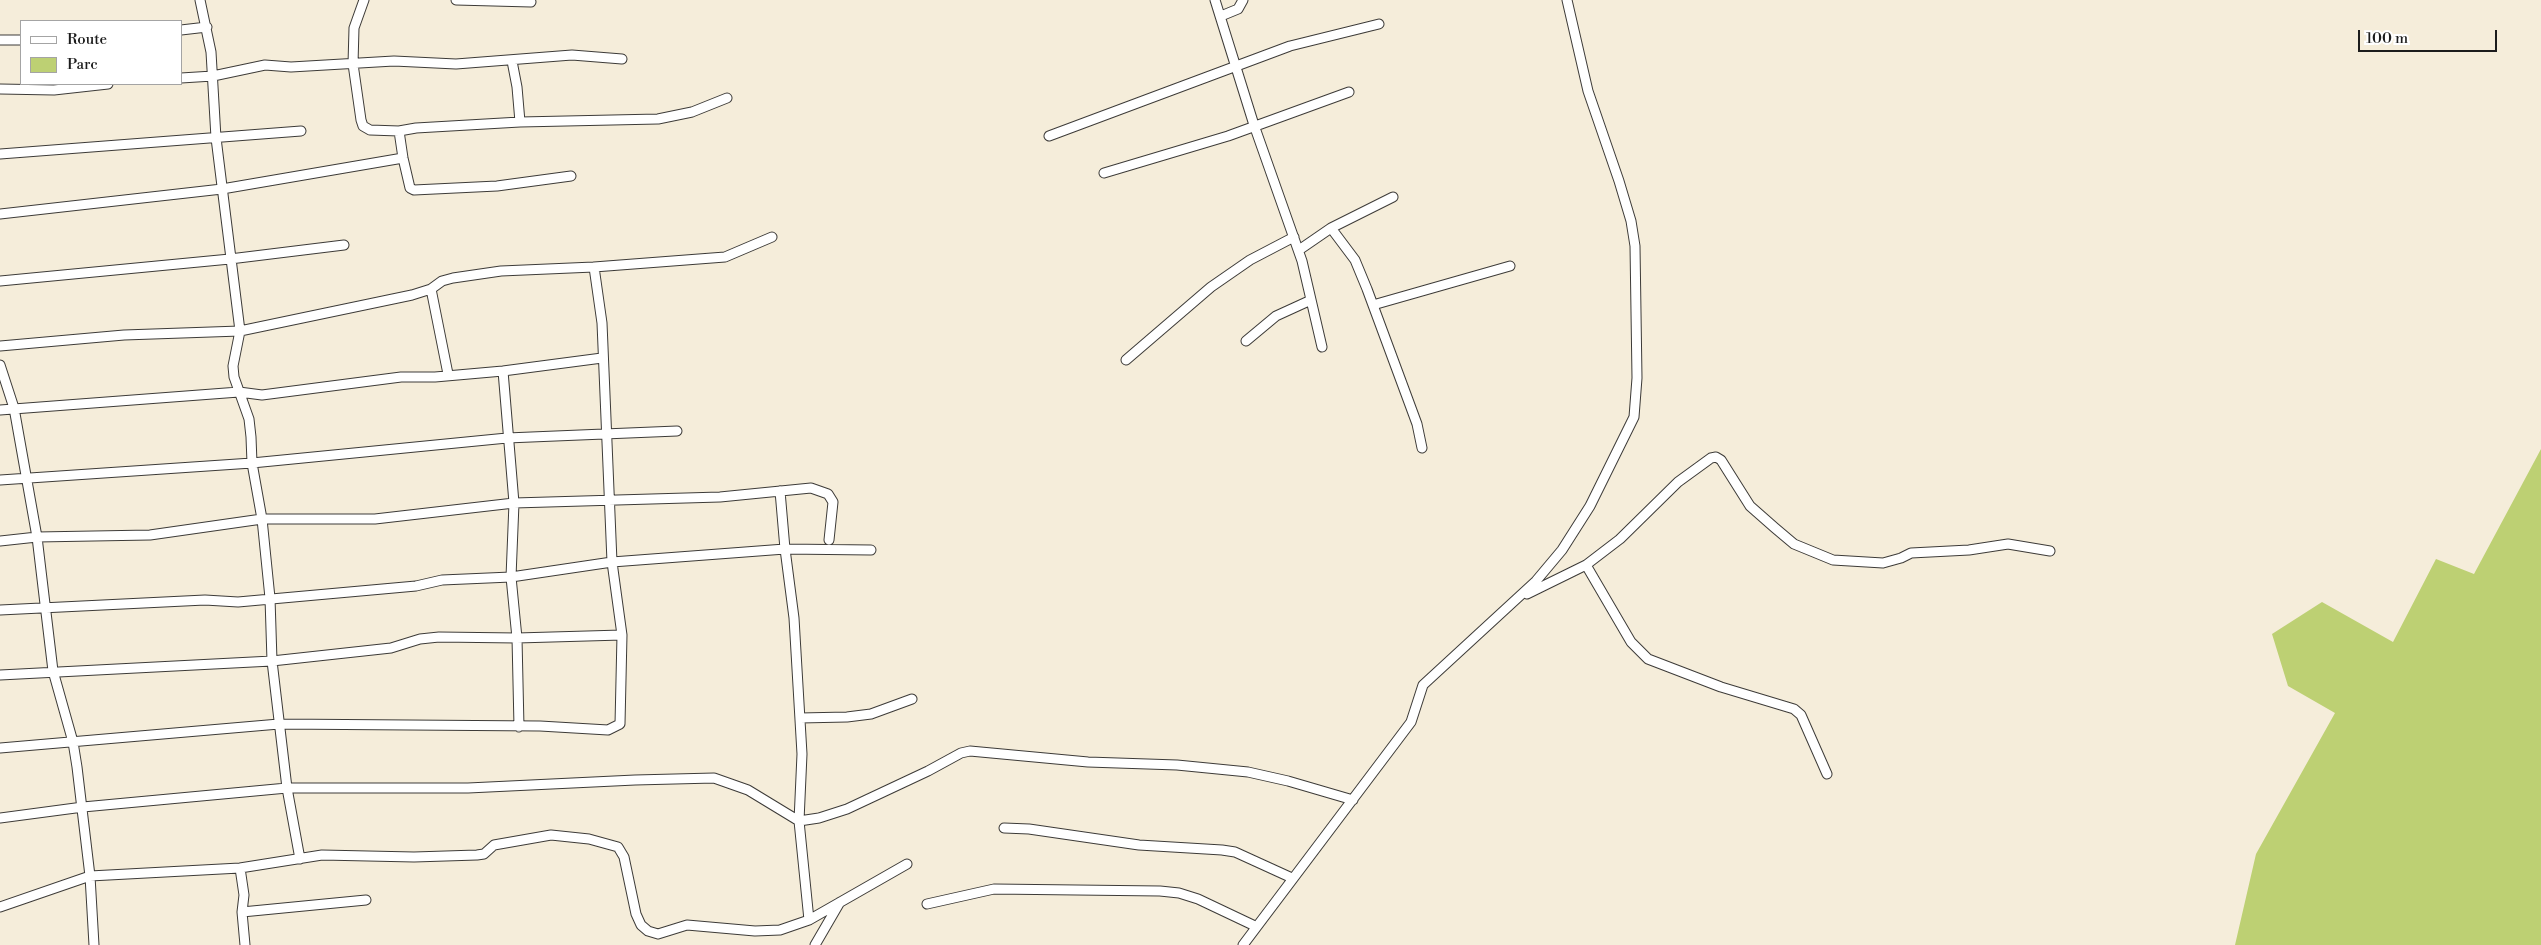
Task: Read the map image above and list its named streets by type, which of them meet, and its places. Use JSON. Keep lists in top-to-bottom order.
{
  "legend": ["Route", "Parc"],
  "scale_bar": "100 m"
}
